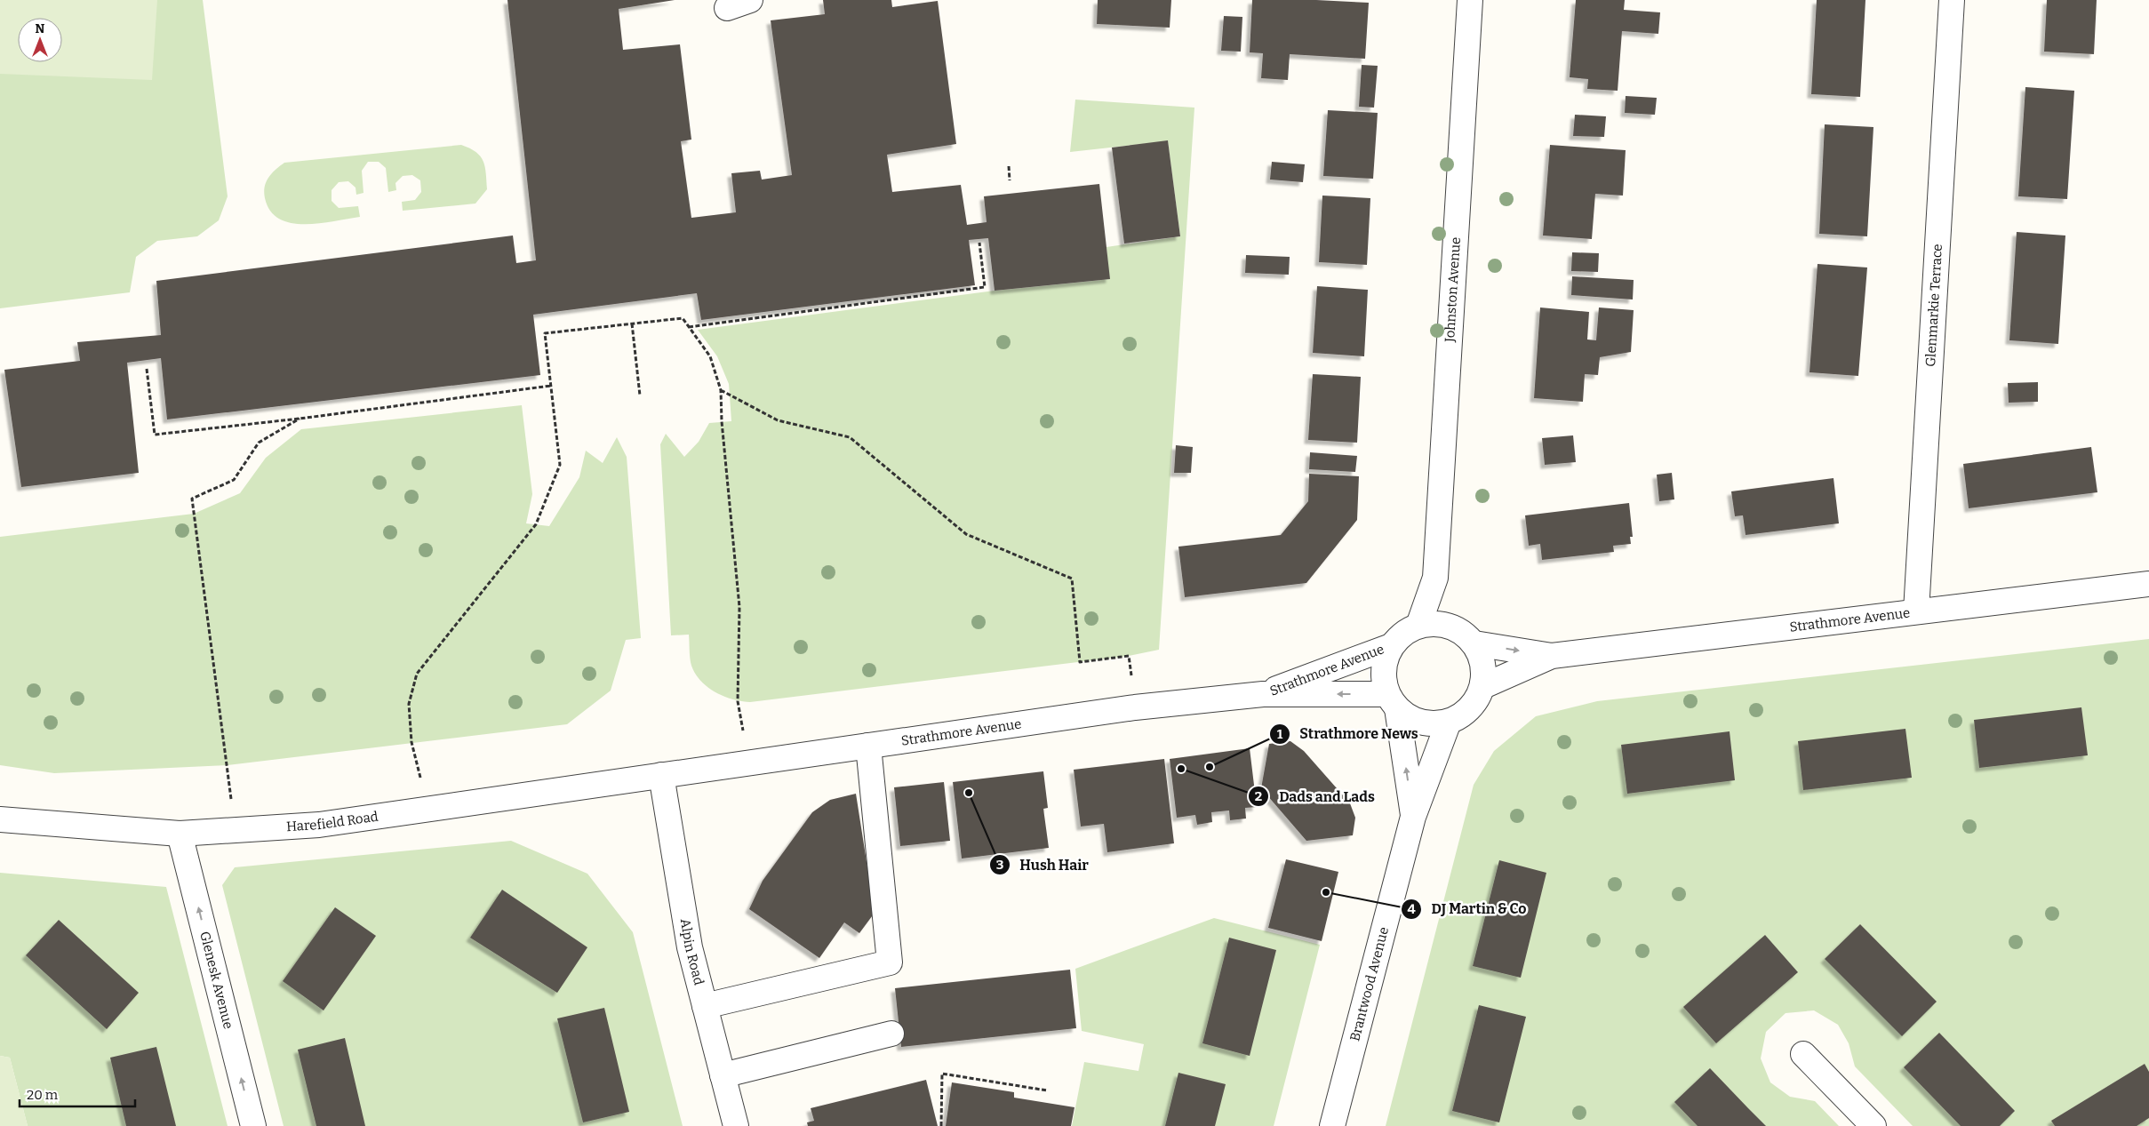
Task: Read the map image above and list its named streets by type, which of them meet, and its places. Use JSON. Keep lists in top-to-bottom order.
{
  "streets": {
    "street": [
      "Johnston Avenue",
      "Glenmarkie Terrace",
      "Strathmore Avenue",
      "Harefield Road",
      "Alpin Road",
      "Glenesk Avenue",
      "Brantwood Avenue"
    ]
  },
  "crossings": [
    ["Johnston Avenue", "Strathmore Avenue"],
    ["Johnston Avenue", "Brantwood Avenue"],
    ["Glenmarkie Terrace", "Strathmore Avenue"],
    ["Strathmore Avenue", "Harefield Road"],
    ["Strathmore Avenue", "Alpin Road"],
    ["Strathmore Avenue", "Brantwood Avenue"],
    ["Harefield Road", "Alpin Road"],
    ["Harefield Road", "Glenesk Avenue"]
  ],
  "one_way": ["Glenesk Avenue"],
  "places": [
    "Strathmore News",
    "Dads and Lads",
    "Hush Hair",
    "DJ Martin & Co"
  ],
  "scale_bar": "20 m",
  "north": "top"
}
